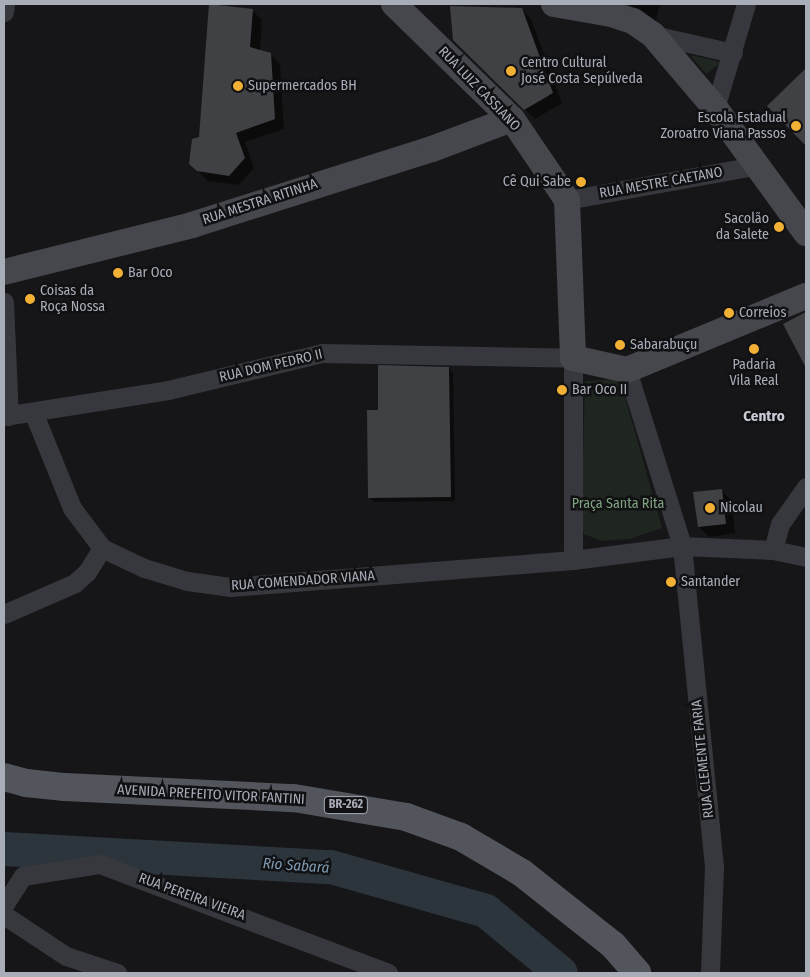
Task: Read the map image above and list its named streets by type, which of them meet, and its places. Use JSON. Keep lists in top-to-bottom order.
{
  "streets": {
    "main road": [
      "RUA LUIZ CASSIANO",
      "RUA MESTRA RITINHA",
      "AVENIDA PREFEITO VITOR FANTINI",
      "BR-262"
    ],
    "street": [
      "RUA MESTRE CAETANO",
      "RUA DOM PEDRO II",
      "RUA COMENDADOR VIANA",
      "RUA CLEMENTE FARIA",
      "RUA PEREIRA VIEIRA"
    ]
  },
  "crossings": [
    ["RUA LUIZ CASSIANO", "RUA MESTRE CAETANO"],
    ["RUA LUIZ CASSIANO", "RUA MESTRA RITINHA"],
    ["RUA DOM PEDRO II", "RUA COMENDADOR VIANA"]
  ],
  "districts": ["Centro"],
  "water": ["Rio Sabará"],
  "parks": ["Praça Santa Rita"],
  "places": [
    "Centro Cultural José Costa Sepúlveda",
    "Supermercados BH",
    "Escola Estadual Zoroatro Viana Passos",
    "Cê Qui Sabe",
    "Sacolão da Salete",
    "Bar Oco",
    "Coisas da Roça Nossa",
    "Correios",
    "Sabarabuçu",
    "Padaria Vila Real",
    "Bar Oco II",
    "Nicolau",
    "Santander"
  ]
}
